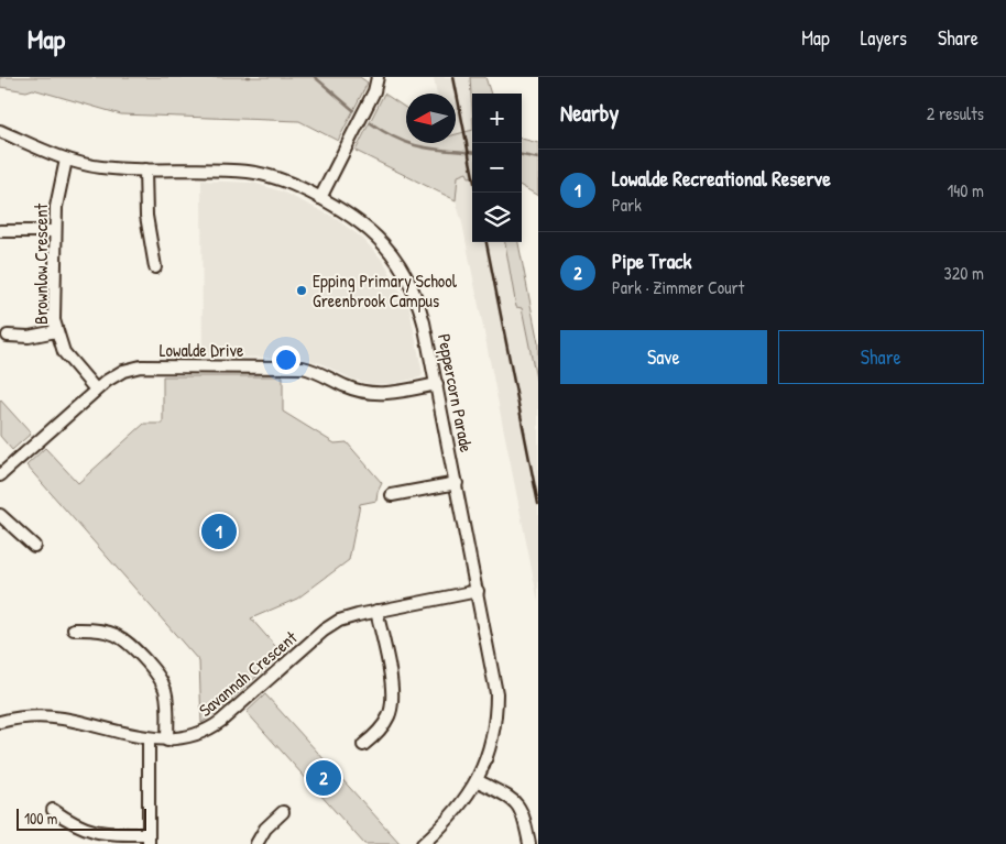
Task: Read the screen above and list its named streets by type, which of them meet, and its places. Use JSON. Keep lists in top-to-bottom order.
{
  "streets": {
    "street": [
      "Brownlow Crescent",
      "Lowalde Drive",
      "Peppercorn Parade",
      "Savannah Crescent"
    ]
  },
  "crossings": [
    ["Brownlow Crescent", "Lowalde Drive"],
    ["Brownlow Crescent", "Peppercorn Parade"],
    ["Lowalde Drive", "Peppercorn Parade"],
    ["Peppercorn Parade", "Savannah Crescent"]
  ],
  "places": ["Epping Primary School Greenbrook Campus"],
  "scale_bar": "100 m",
  "north": "left",
  "page": {
    "header": "Map",
    "nav": ["Map", "Layers", "Share"],
    "heading": ["Nearby", "2 results"],
    "map_buttons": ["+", "−"],
    "list": [
      {
        "mark": "1",
        "name": "Lowalde Recreational Reserve",
        "note": "Park",
        "value": "140 m"
      },
      {
        "mark": "2",
        "name": "Pipe Track",
        "note": "Park · Zimmer Court",
        "value": "320 m"
      }
    ],
    "buttons": ["Save", "Share"],
    "pins": ["1", "2"],
    "scale": "100 m"
  }
}
